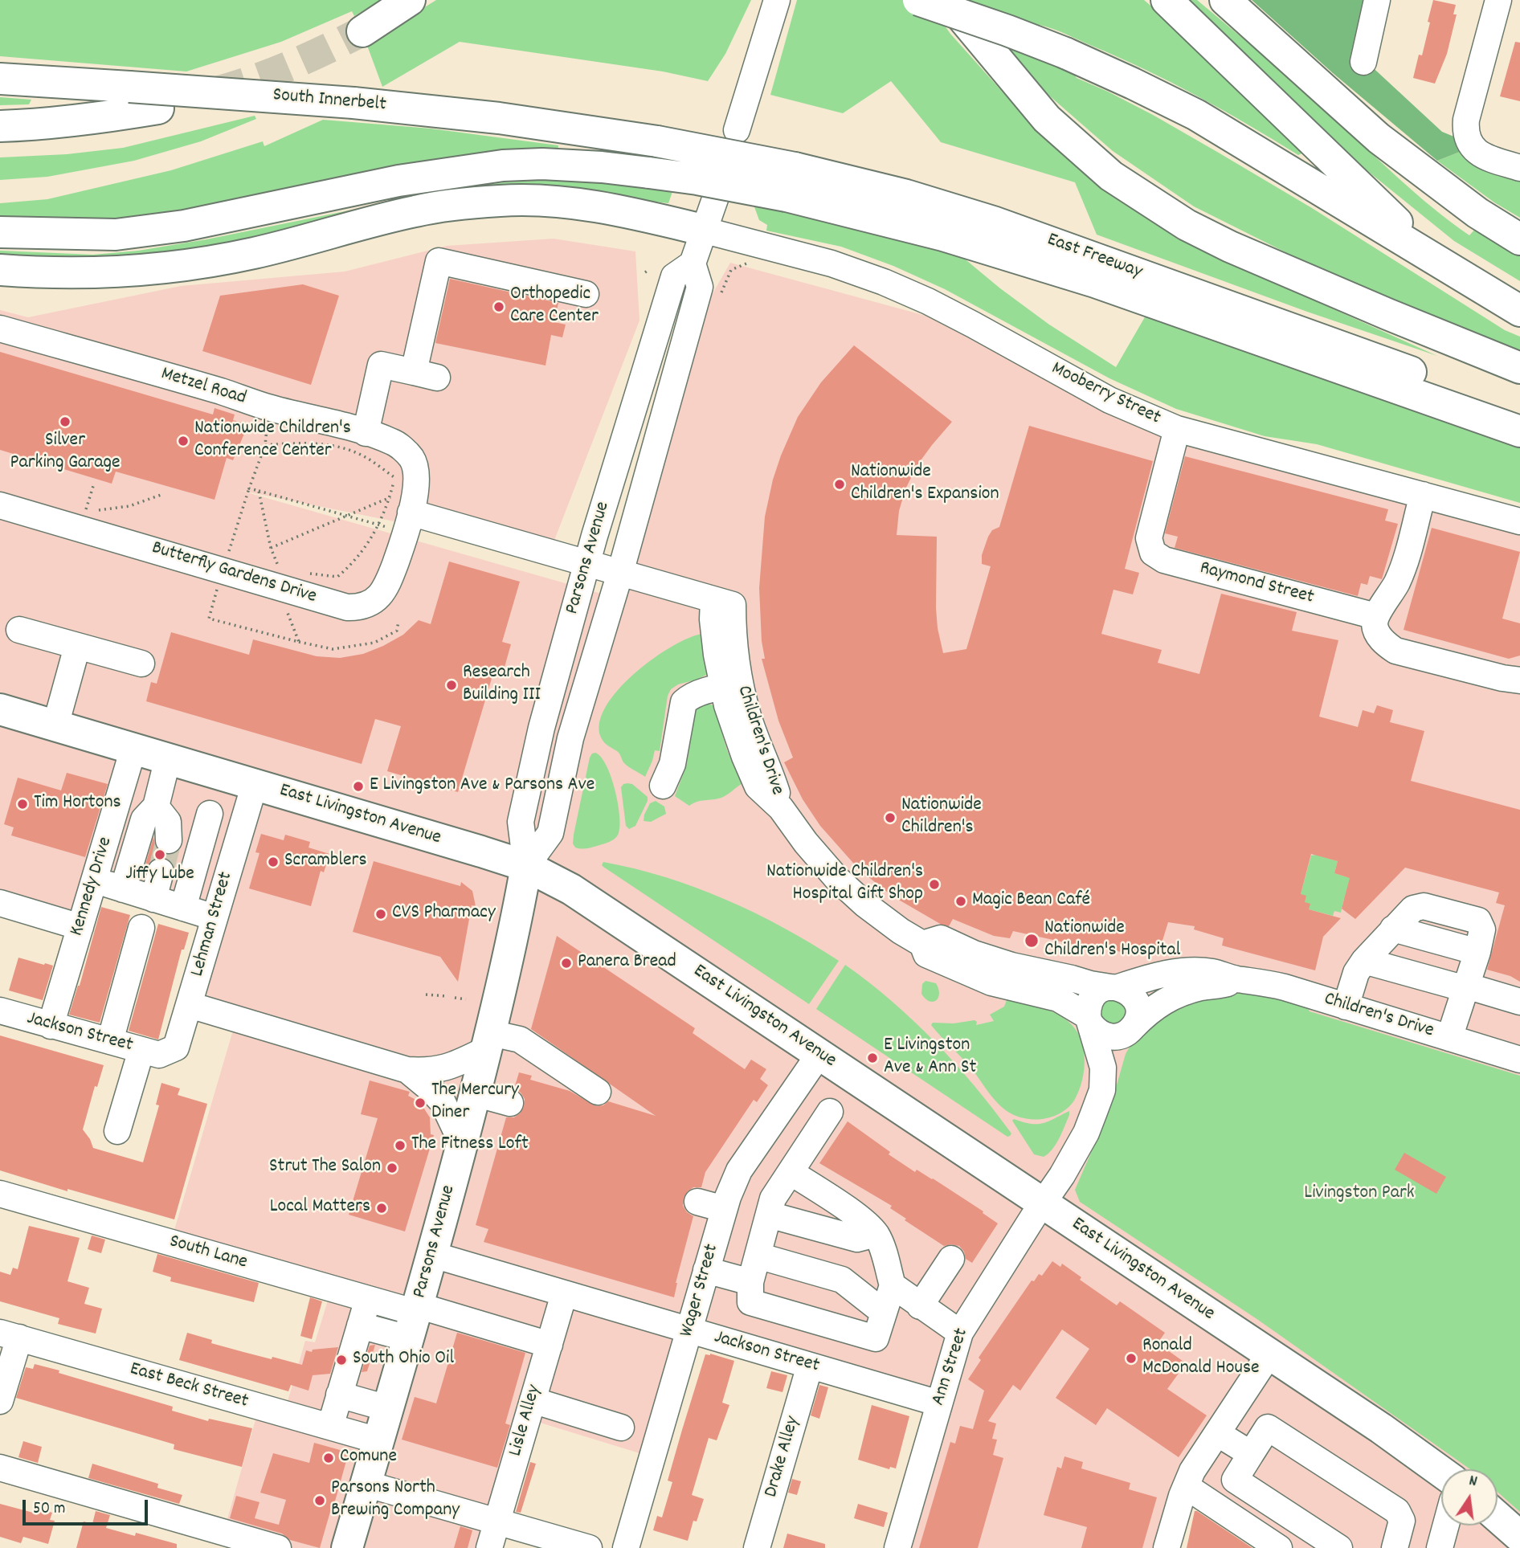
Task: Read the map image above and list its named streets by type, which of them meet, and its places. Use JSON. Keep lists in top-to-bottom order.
{
  "streets": {
    "main road": [
      "South Innerbelt",
      "East Freeway",
      "Parsons Avenue",
      "East Livingston Avenue"
    ],
    "street": [
      "Metzel Road",
      "Mooberry Street",
      "Butterfly Gardens Drive",
      "Raymond Street",
      "Children's Drive",
      "Kennedy Drive",
      "Lehman Street",
      "Jackson Street",
      "South Lane",
      "Wager Street",
      "Ann Street",
      "East Beck Street",
      "Lisle Alley",
      "Drake Alley"
    ]
  },
  "crossings": [
    ["South Innerbelt", "East Freeway"],
    ["Metzel Road", "Butterfly Gardens Drive"],
    ["Mooberry Street", "Parsons Avenue"],
    ["Mooberry Street", "Raymond Street"],
    ["Parsons Avenue", "Children's Drive"],
    ["Parsons Avenue", "East Livingston Avenue"],
    ["Parsons Avenue", "Jackson Street"],
    ["Parsons Avenue", "South Lane"],
    ["Parsons Avenue", "East Beck Street"],
    ["East Livingston Avenue", "Kennedy Drive"],
    ["East Livingston Avenue", "Lehman Street"],
    ["East Livingston Avenue", "Wager Street"],
    ["East Livingston Avenue", "Ann Street"],
    ["Kennedy Drive", "Jackson Street"],
    ["Lehman Street", "Jackson Street"],
    ["Jackson Street", "Wager Street"],
    ["Jackson Street", "Ann Street"],
    ["Jackson Street", "Lisle Alley"],
    ["Jackson Street", "Drake Alley"]
  ],
  "parks": ["Livingston Park"],
  "places": [
    "Orthopedic Care Center",
    "Silver Parking Garage",
    "Nationwide Children's Conference Center",
    "Nationwide Children's Expansion",
    "Research Building III",
    "E Livingston Ave & Parsons Ave",
    "Tim Hortons",
    "Nationwide Children's",
    "Jiffy Lube",
    "Scramblers",
    "Nationwide Children's Hospital Gift Shop",
    "Magic Bean Café",
    "CVS Pharmacy",
    "Nationwide Children's Hospital",
    "Panera Bread",
    "E Livingston Ave & Ann St",
    "The Mercury Diner",
    "The Fitness Loft",
    "Strut The Salon",
    "Local Matters",
    "Ronald McDonald House",
    "South Ohio Oil",
    "Comune",
    "Parsons North Brewing Company"
  ],
  "scale_bar": "50 m",
  "north": "top"
}
